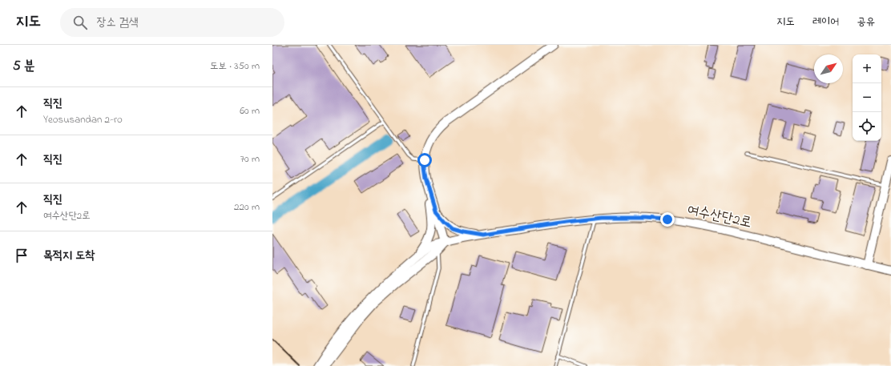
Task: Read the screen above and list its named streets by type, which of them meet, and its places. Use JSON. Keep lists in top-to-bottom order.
{
  "streets": {
    "street": ["여수산단2로"]
  },
  "north": "top right",
  "page": {
    "header": "지도",
    "search": "장소 검색",
    "nav": ["지도", "레이어", "공유"],
    "heading": ["5 분", "도보 · 350 m"],
    "map_buttons": ["+", "−"],
    "list": [
      ["직진", "Yeosusandan 2-ro", "60 m"],
      ["직진", "70 m"],
      ["직진", "여수산단2로", "220 m"],
      "목적지 도착"
    ]
  }
}
